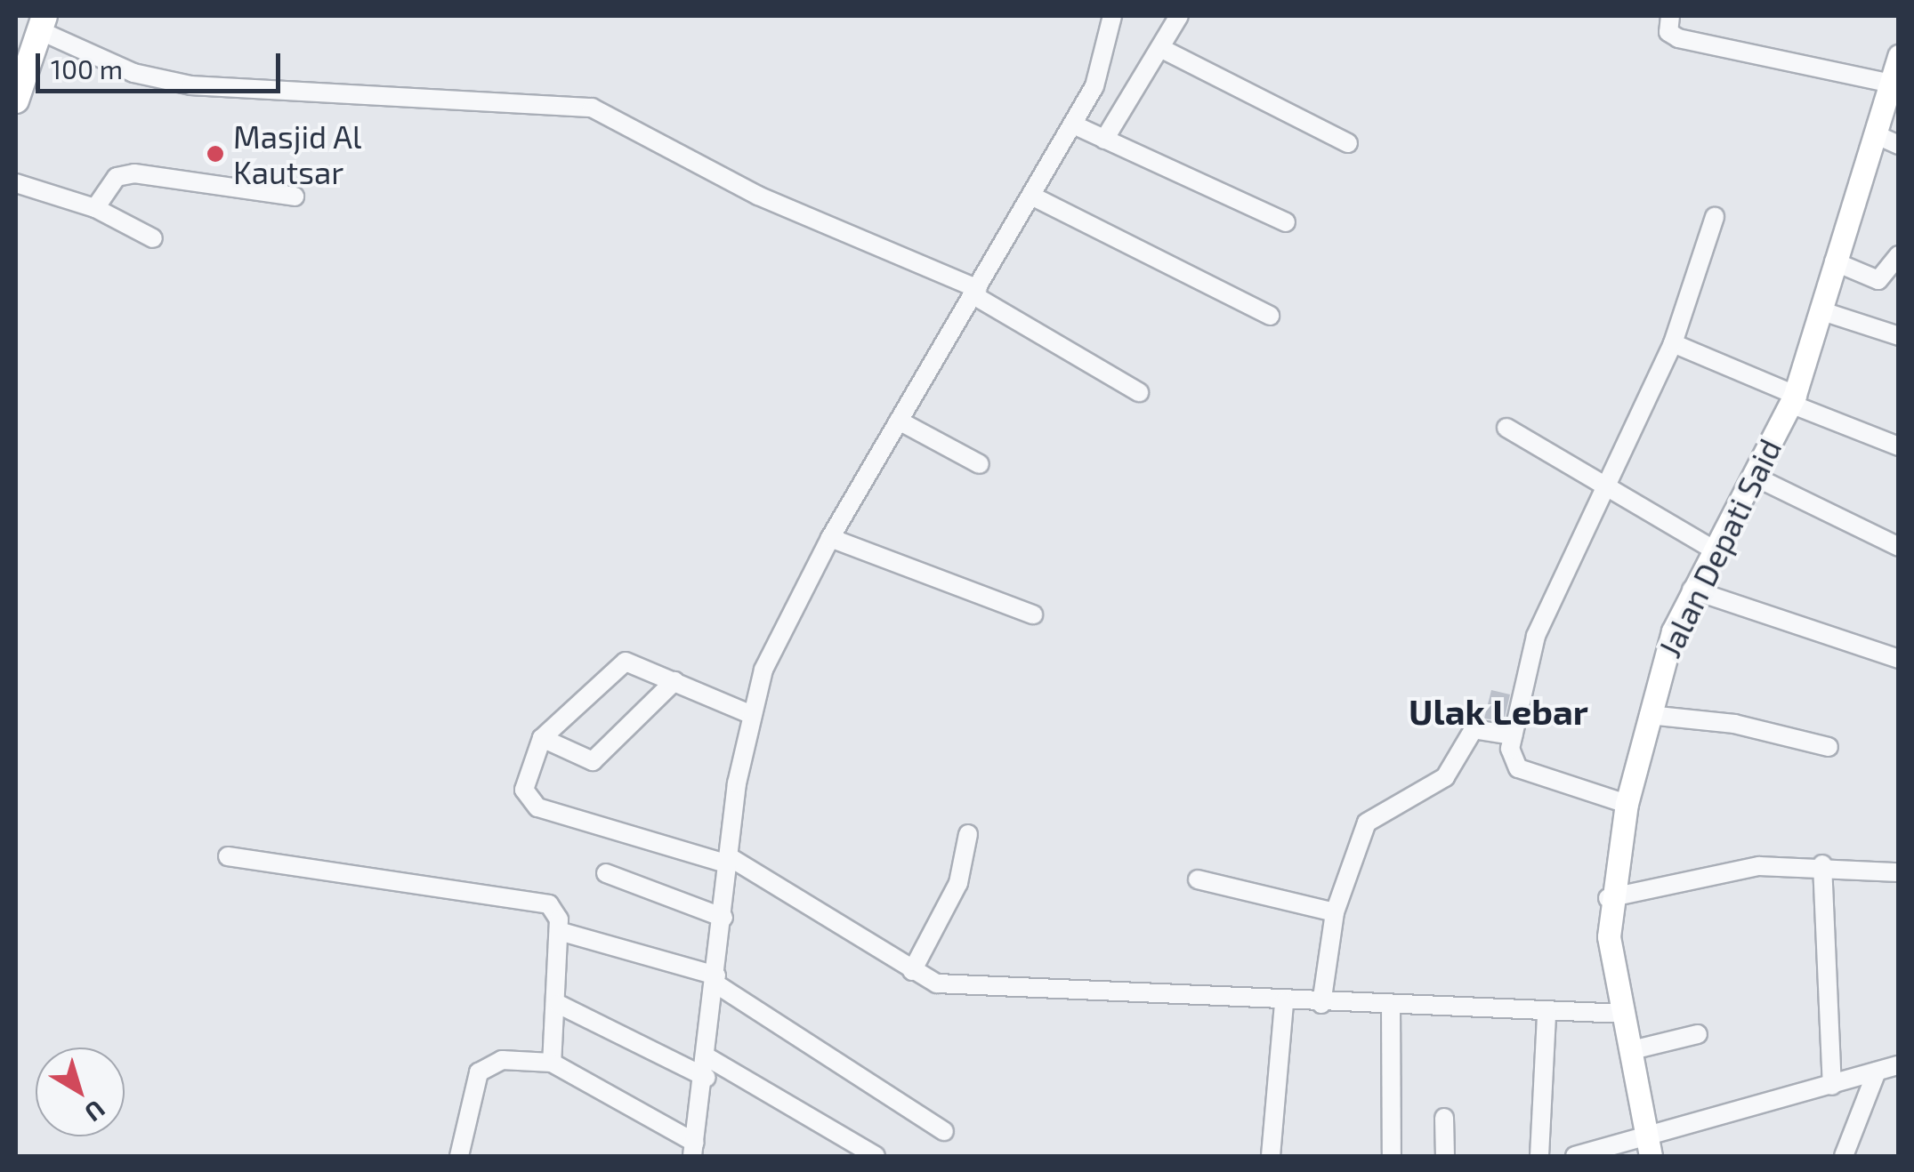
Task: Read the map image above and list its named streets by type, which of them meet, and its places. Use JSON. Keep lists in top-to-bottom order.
{
  "streets": {
    "main road": ["Jalan Depati Said"]
  },
  "districts": ["Ulak Lebar"],
  "places": ["Masjid Al Kautsar"],
  "scale_bar": "100 m",
  "north": "bottom right"
}
